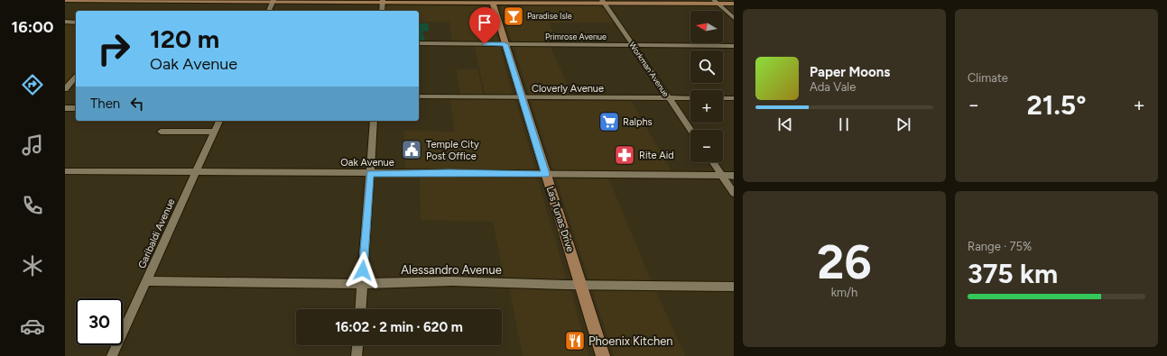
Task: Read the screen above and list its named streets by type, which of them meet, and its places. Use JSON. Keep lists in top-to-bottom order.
{
  "streets": {
    "main road": ["Las Tunas Drive"],
    "street": [
      "Primrose Avenue",
      "Workman Avenue",
      "Cloverly Avenue",
      "Oak Avenue",
      "Garibaldi Avenue",
      "Alessandro Avenue"
    ]
  },
  "crossings": [
    ["Primrose Avenue", "Workman Avenue"],
    ["Primrose Avenue", "Las Tunas Drive"],
    ["Workman Avenue", "Cloverly Avenue"],
    ["Cloverly Avenue", "Las Tunas Drive"],
    ["Oak Avenue", "Las Tunas Drive"],
    ["Oak Avenue", "Garibaldi Avenue"],
    ["Las Tunas Drive", "Alessandro Avenue"],
    ["Garibaldi Avenue", "Alessandro Avenue"]
  ],
  "places": {
    "bar": ["Paradise Isle"],
    "supermarket": ["Ralphs"],
    "public building": ["Temple City Post Office"],
    "pharmacy": ["Rite Aid"],
    "restaurant": ["Phoenix Kitchen"]
  },
  "north": "left",
  "page": {
    "tabs": "16:00",
    "tile": [
      "Climate",
      ["26", "km/h"],
      ["Range · 75%", "375 km"]
    ],
    "map_buttons": ["+", "−"],
    "turn": ["120 m", "Oak Avenue"],
    "song": ["Paper Moons", "Ada Vale"],
    "then": "Then",
    "heat": ["−", "21.5°", "+"],
    "limit": "30",
    "trip": "16:02 · 2 min · 620 m"
  }
}
